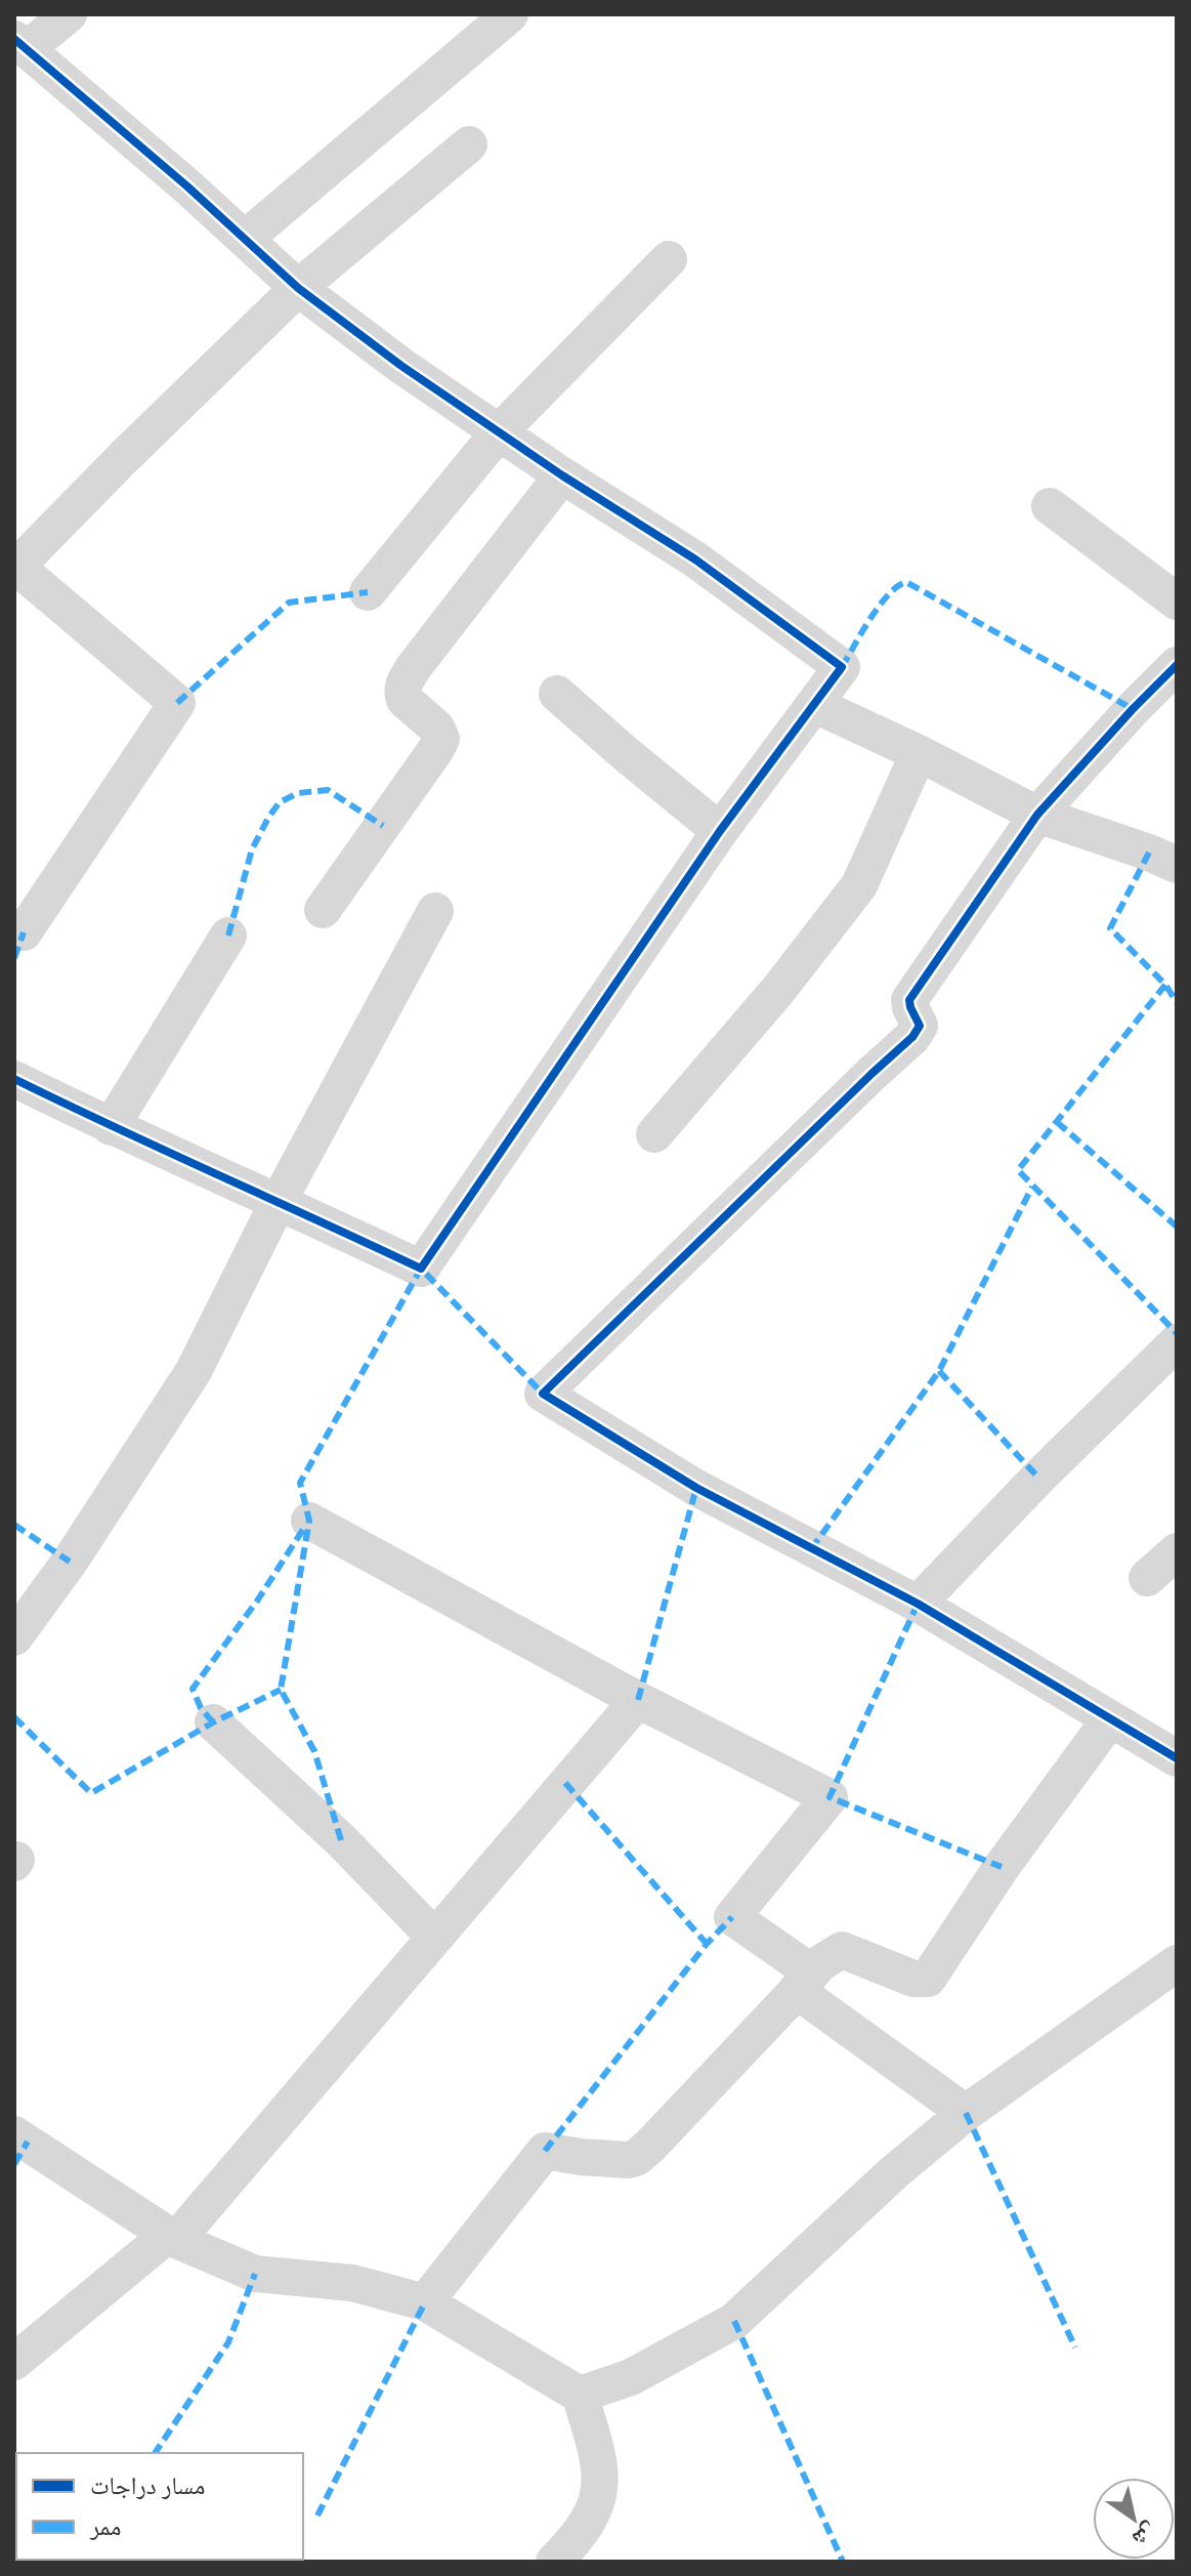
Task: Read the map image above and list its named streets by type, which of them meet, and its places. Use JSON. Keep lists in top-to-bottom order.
{
  "legend": ["مسار دراجات", "ممر"],
  "north": "bottom right"
}
